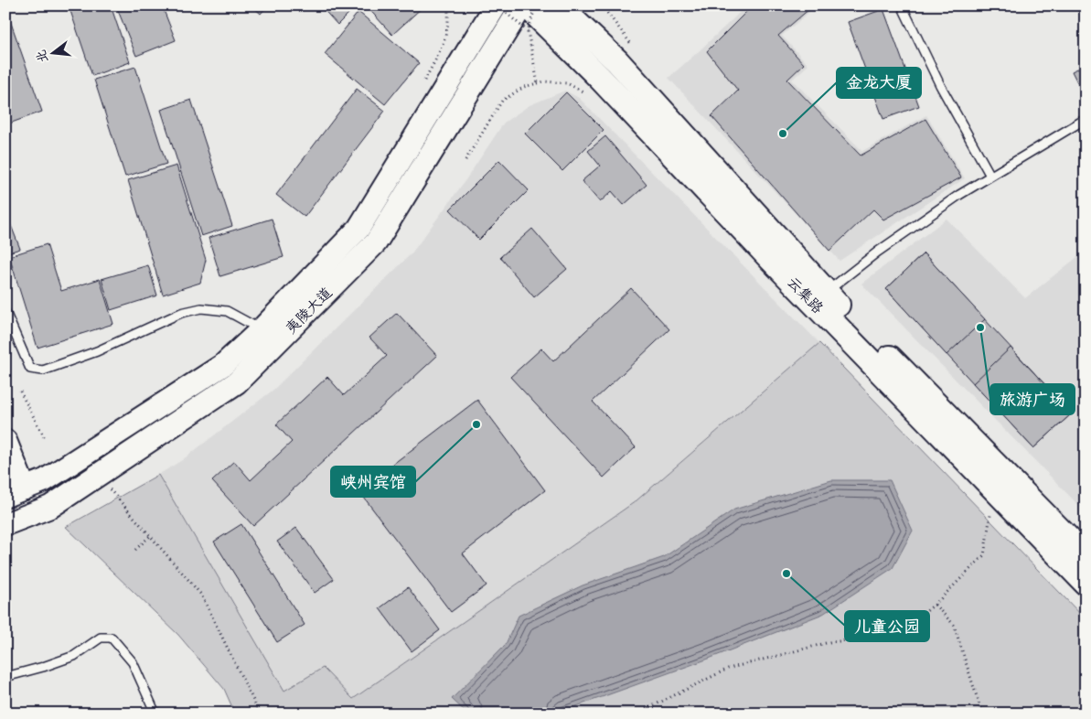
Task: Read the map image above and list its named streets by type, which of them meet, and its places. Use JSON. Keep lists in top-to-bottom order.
{
  "streets": {
    "main road": ["云集路", "夷陵大道"]
  },
  "places": [
    "金龙大厦",
    "旅游广场",
    "峡州宾馆",
    "儿童公园"
  ],
  "north": "left"
}
